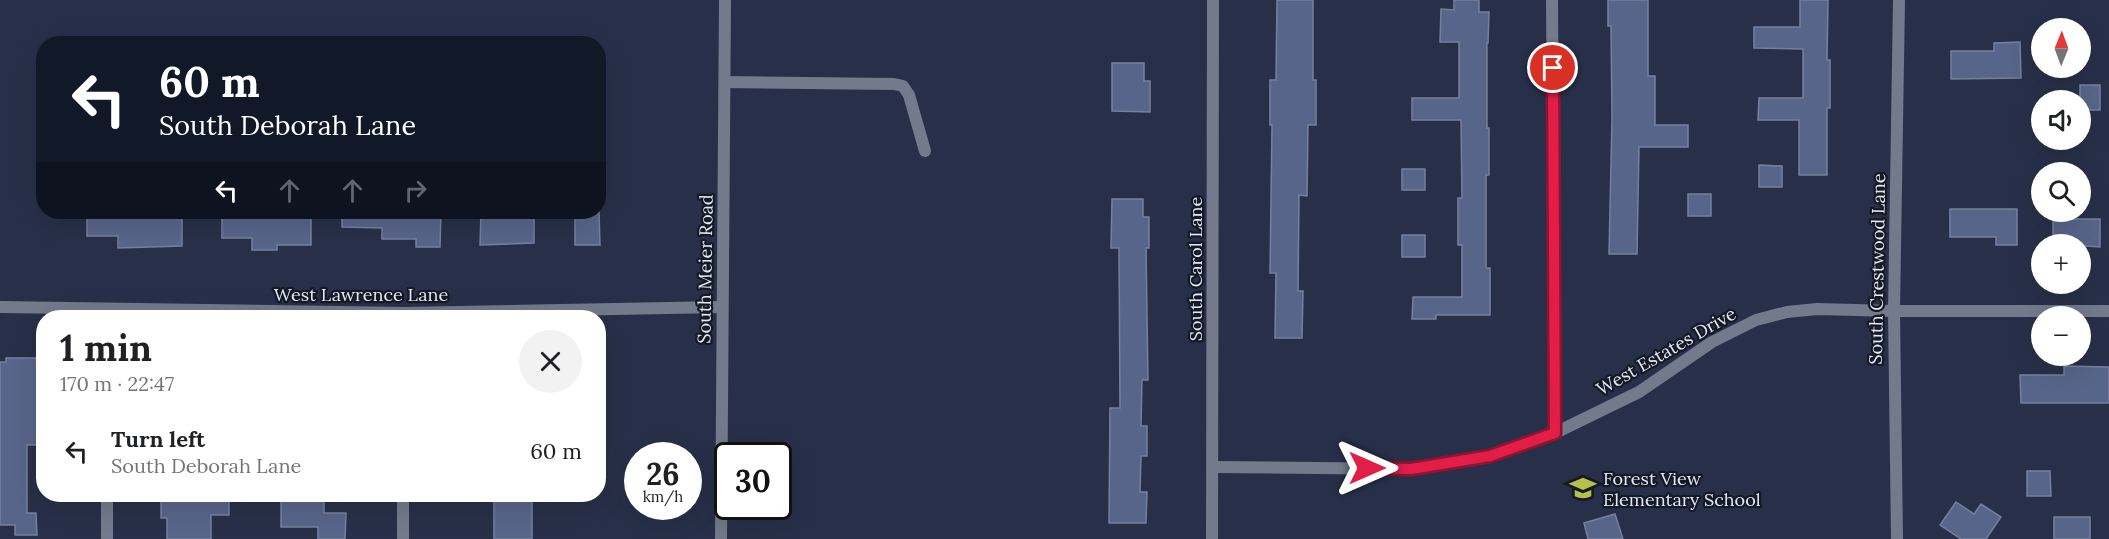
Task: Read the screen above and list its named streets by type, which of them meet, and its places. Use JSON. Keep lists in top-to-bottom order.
{
  "streets": {
    "street": [
      "South Meier Road",
      "South Carol Lane",
      "South Crestwood Lane",
      "West Lawrence Lane",
      "West Estates Drive"
    ]
  },
  "crossings": [
    ["South Meier Road", "West Lawrence Lane"],
    ["South Carol Lane", "West Estates Drive"],
    ["South Crestwood Lane", "West Estates Drive"]
  ],
  "places": {
    "school or university": ["Forest View Elementary School"]
  },
  "north": "top",
  "page": {
    "map_buttons": ["+", "−"],
    "turn": ["60 m", "South Deborah Lane"],
    "heading": ["1 min", "170 m · 22:47"],
    "list": [
      {
        "name": "Turn left",
        "note": "South Deborah Lane",
        "value": "60 m"
      }
    ],
    "speed": "26 km/h",
    "limit": "30"
  }
}
